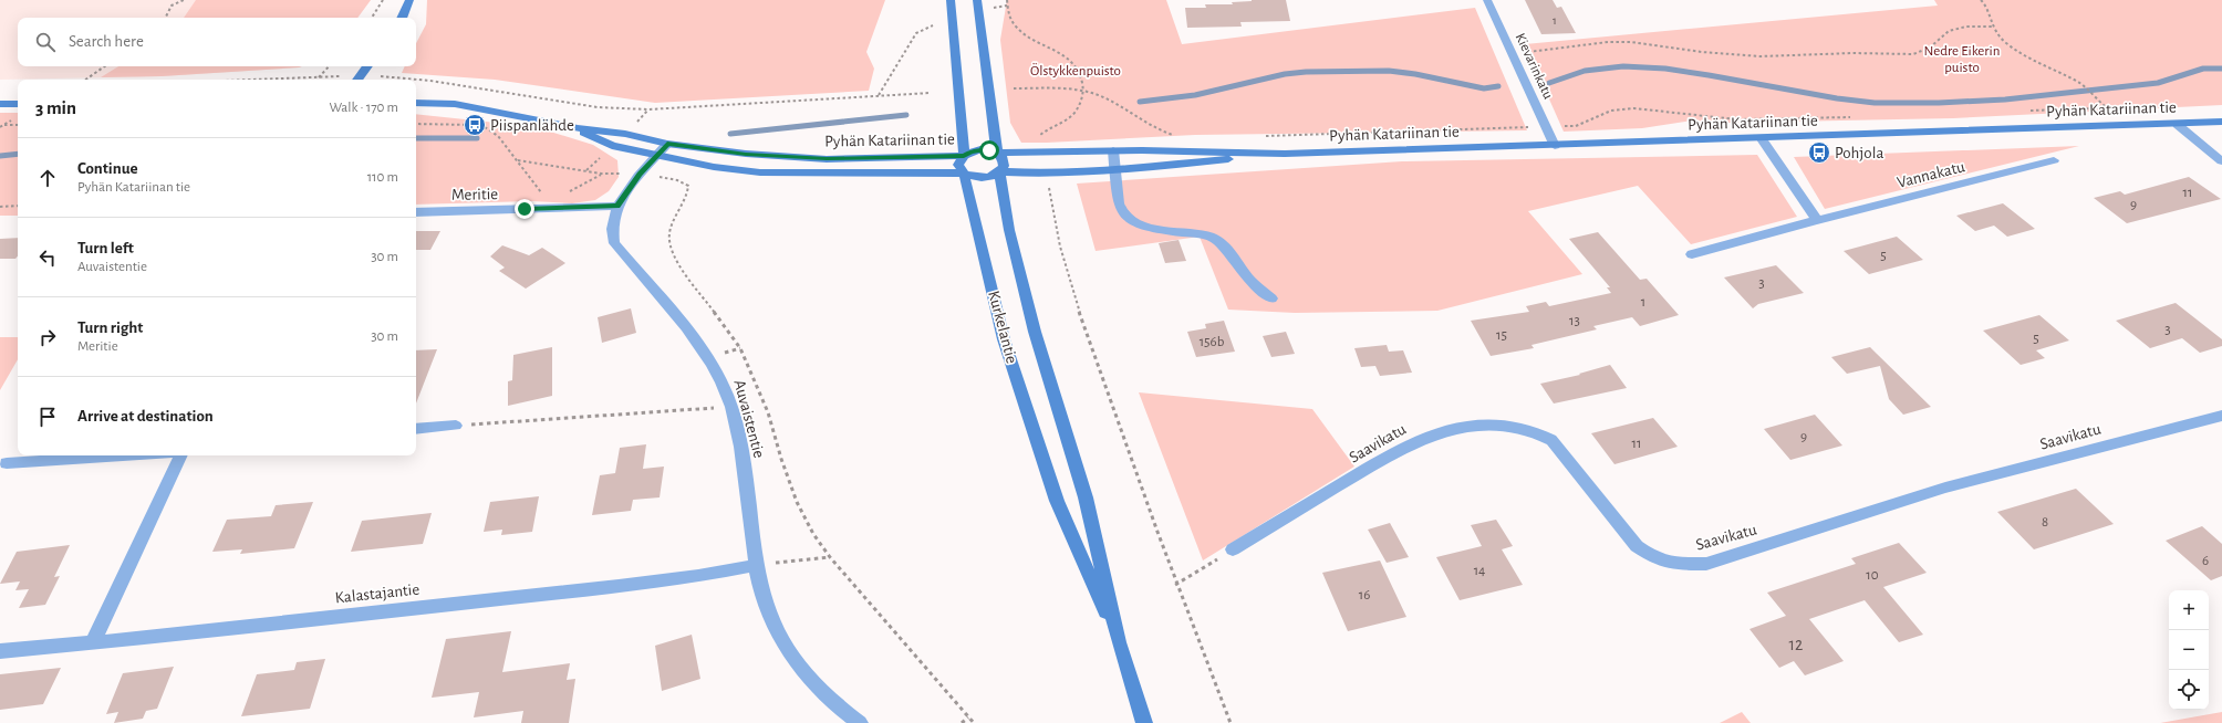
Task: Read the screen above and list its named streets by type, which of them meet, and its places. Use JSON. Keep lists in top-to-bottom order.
{
  "streets": {
    "street": [
      "Kievarinkatu",
      "Pyhän Katariinan tie",
      "Vannakatu",
      "Meritie",
      "Kurkelantie",
      "Auvaistentie",
      "Saavikatu",
      "Kalastajantie"
    ]
  },
  "crossings": [
    ["Kievarinkatu", "Pyhän Katariinan tie"],
    ["Pyhän Katariinan tie", "Kurkelantie"],
    ["Pyhän Katariinan tie", "Auvaistentie"],
    ["Meritie", "Auvaistentie"],
    ["Auvaistentie", "Kalastajantie"]
  ],
  "parks": ["Nedre Eikerin puisto", "Ölstykkenpuisto"],
  "places": {
    "bus stop": ["Piispanlähde", "Pohjola"]
  },
  "house_numbers": [
    "1",
    "11",
    "9",
    "5",
    "3",
    "1",
    "13",
    "3",
    "15",
    "5",
    "156b",
    "9",
    "11",
    "8",
    "6",
    "14",
    "10",
    "16",
    "12"
  ],
  "page": {
    "search": "Search here",
    "heading": ["3 min", "Walk · 170 m"],
    "list": [
      ["Continue", "Pyhän Katariinan tie", "110 m"],
      ["Turn left", "Auvaistentie", "30 m"],
      ["Turn right", "Meritie", "30 m"],
      "Arrive at destination"
    ],
    "map_buttons": ["+", "−"]
  }
}
